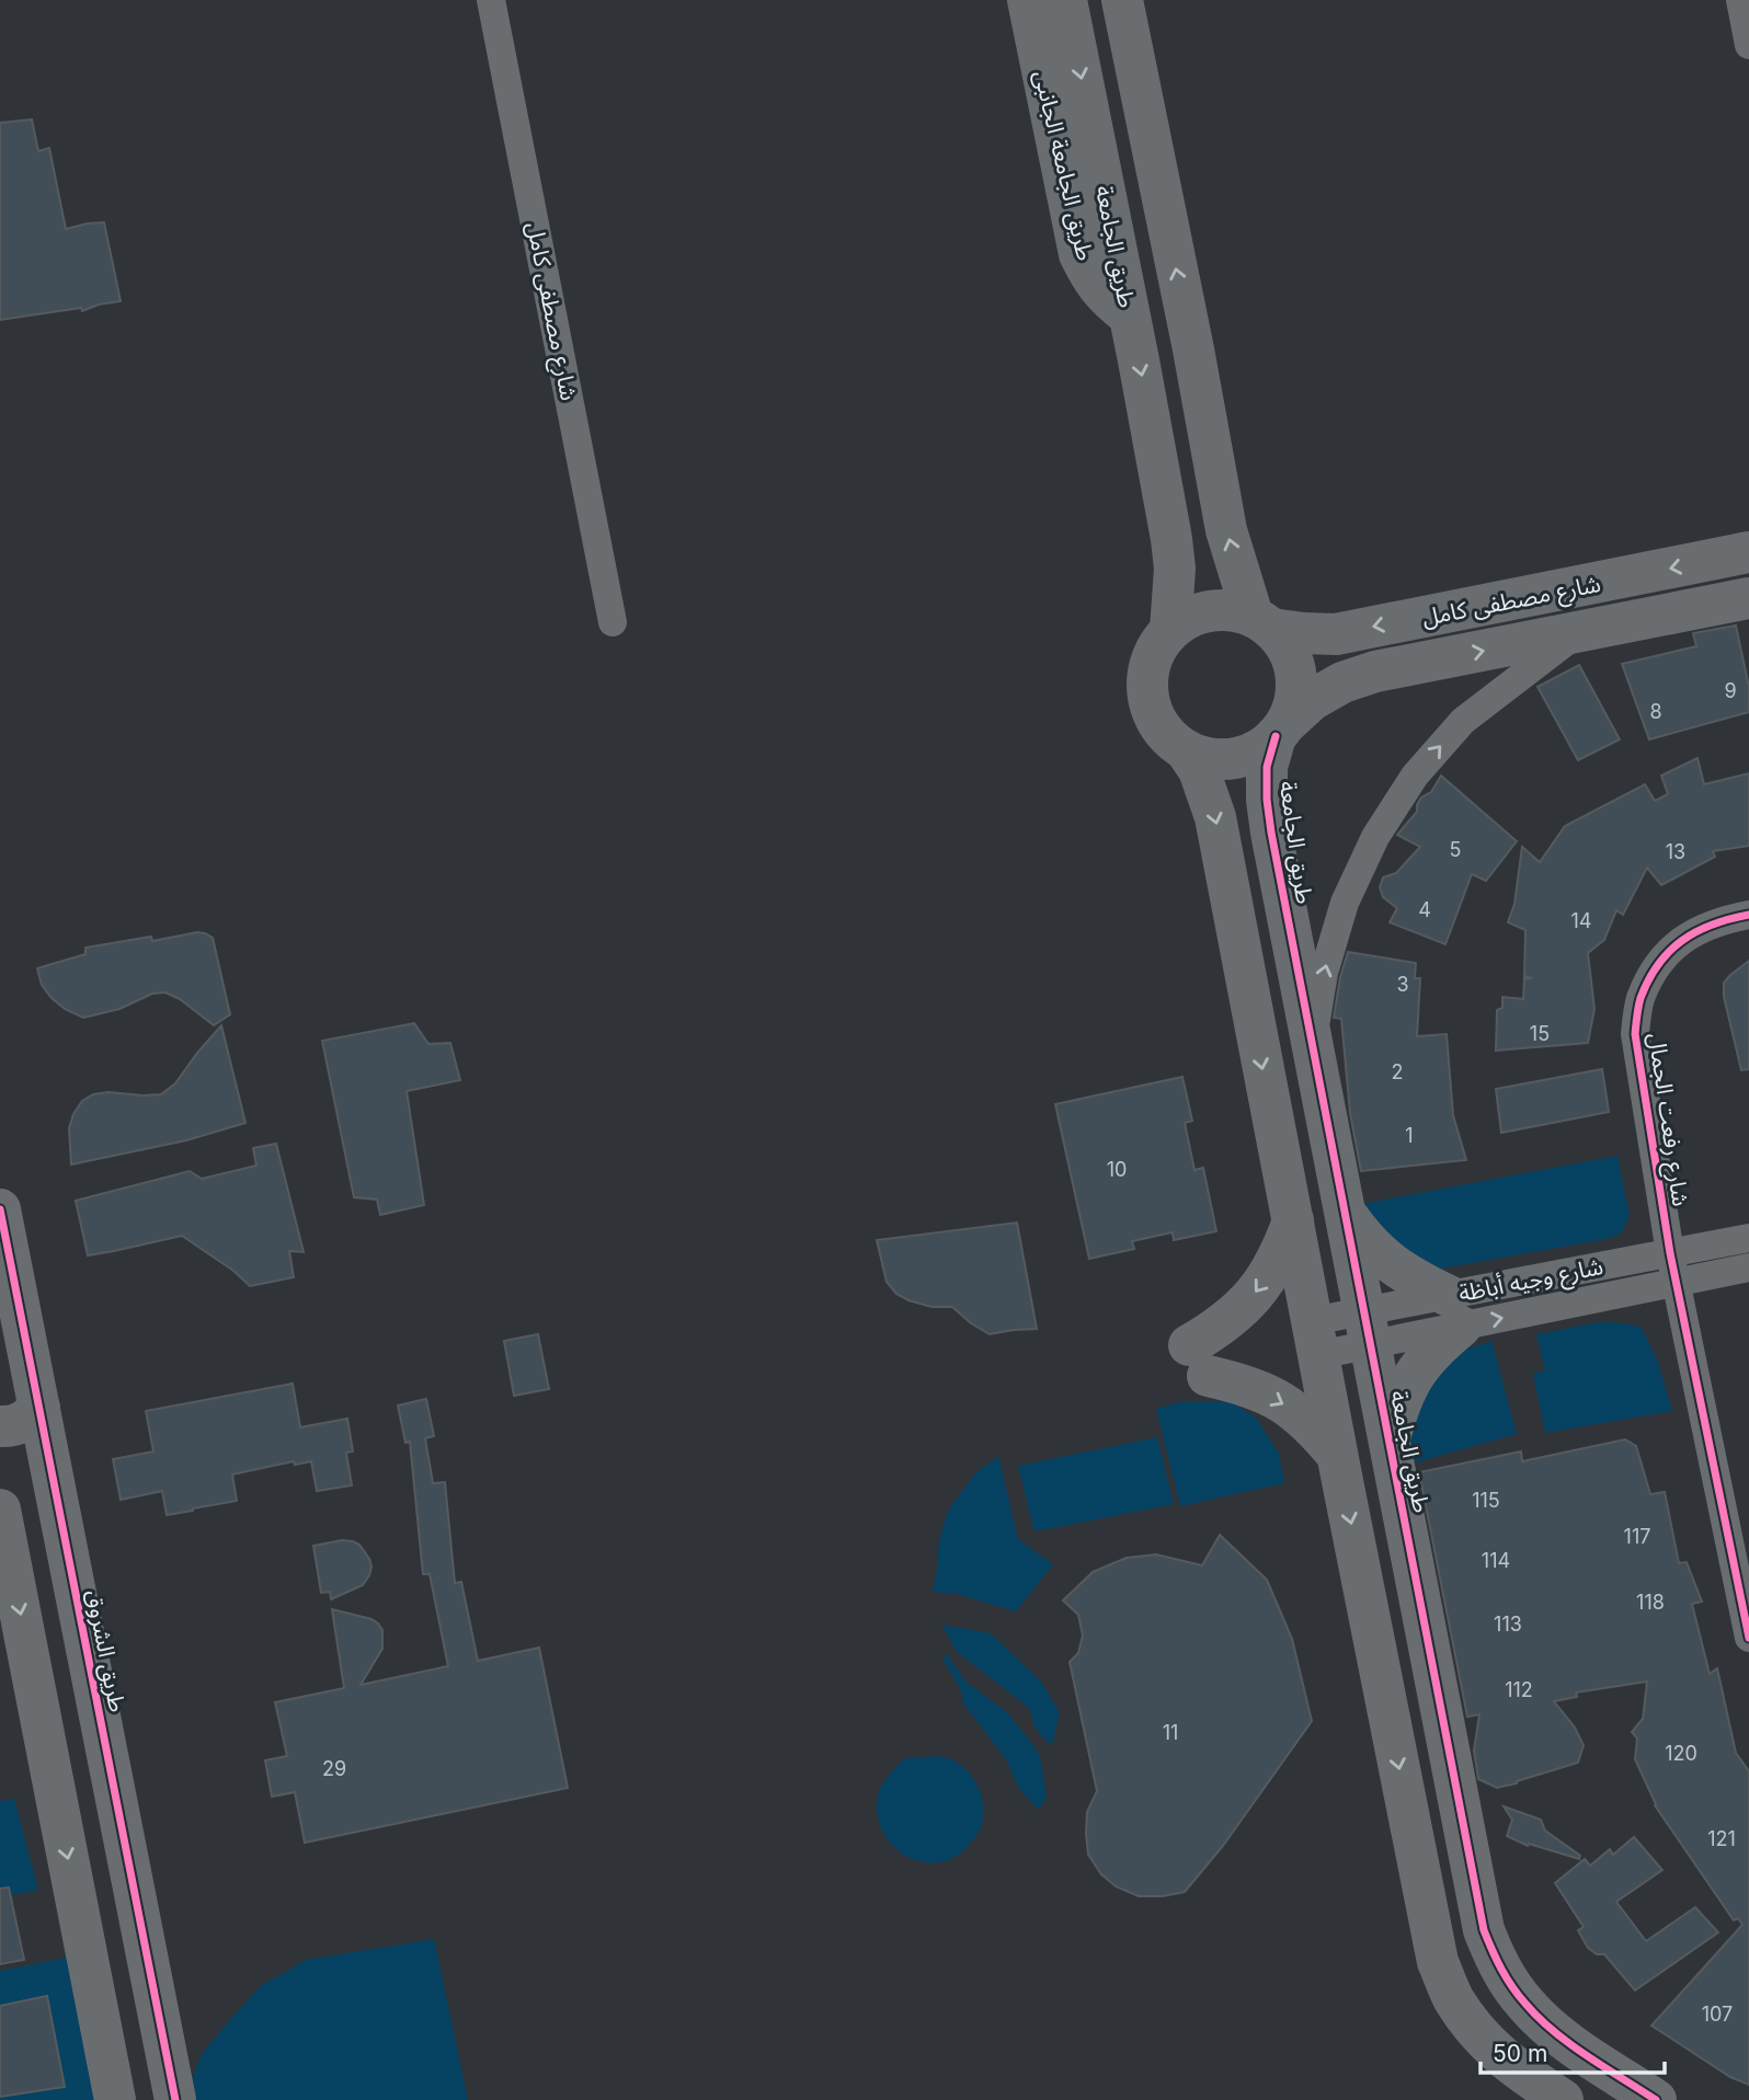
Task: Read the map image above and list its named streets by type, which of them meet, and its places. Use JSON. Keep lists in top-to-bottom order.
{
  "streets": {
    "street": [
      "طريق الجامعة الجانبى",
      "طريق الجامعة",
      "شارع مصطفى كامل",
      "شارع رفعت الجمال",
      "شارع وجيه أباظة",
      "طريق الشروق"
    ]
  },
  "crossings": [
    ["طريق الجامعة الجانبى", "طريق الجامعة"],
    ["طريق الجامعة", "شارع مصطفى كامل"],
    ["طريق الجامعة", "شارع وجيه أباظة"],
    ["شارع رفعت الجمال", "شارع وجيه أباظة"]
  ],
  "house_numbers": [
    "9",
    "8",
    "5",
    "13",
    "4",
    "14",
    "3",
    "15",
    "2",
    "1",
    "10",
    "115",
    "117",
    "114",
    "118",
    "113",
    "112",
    "11",
    "120",
    "29",
    "121",
    "107"
  ],
  "scale_bar": "50 m"
}
